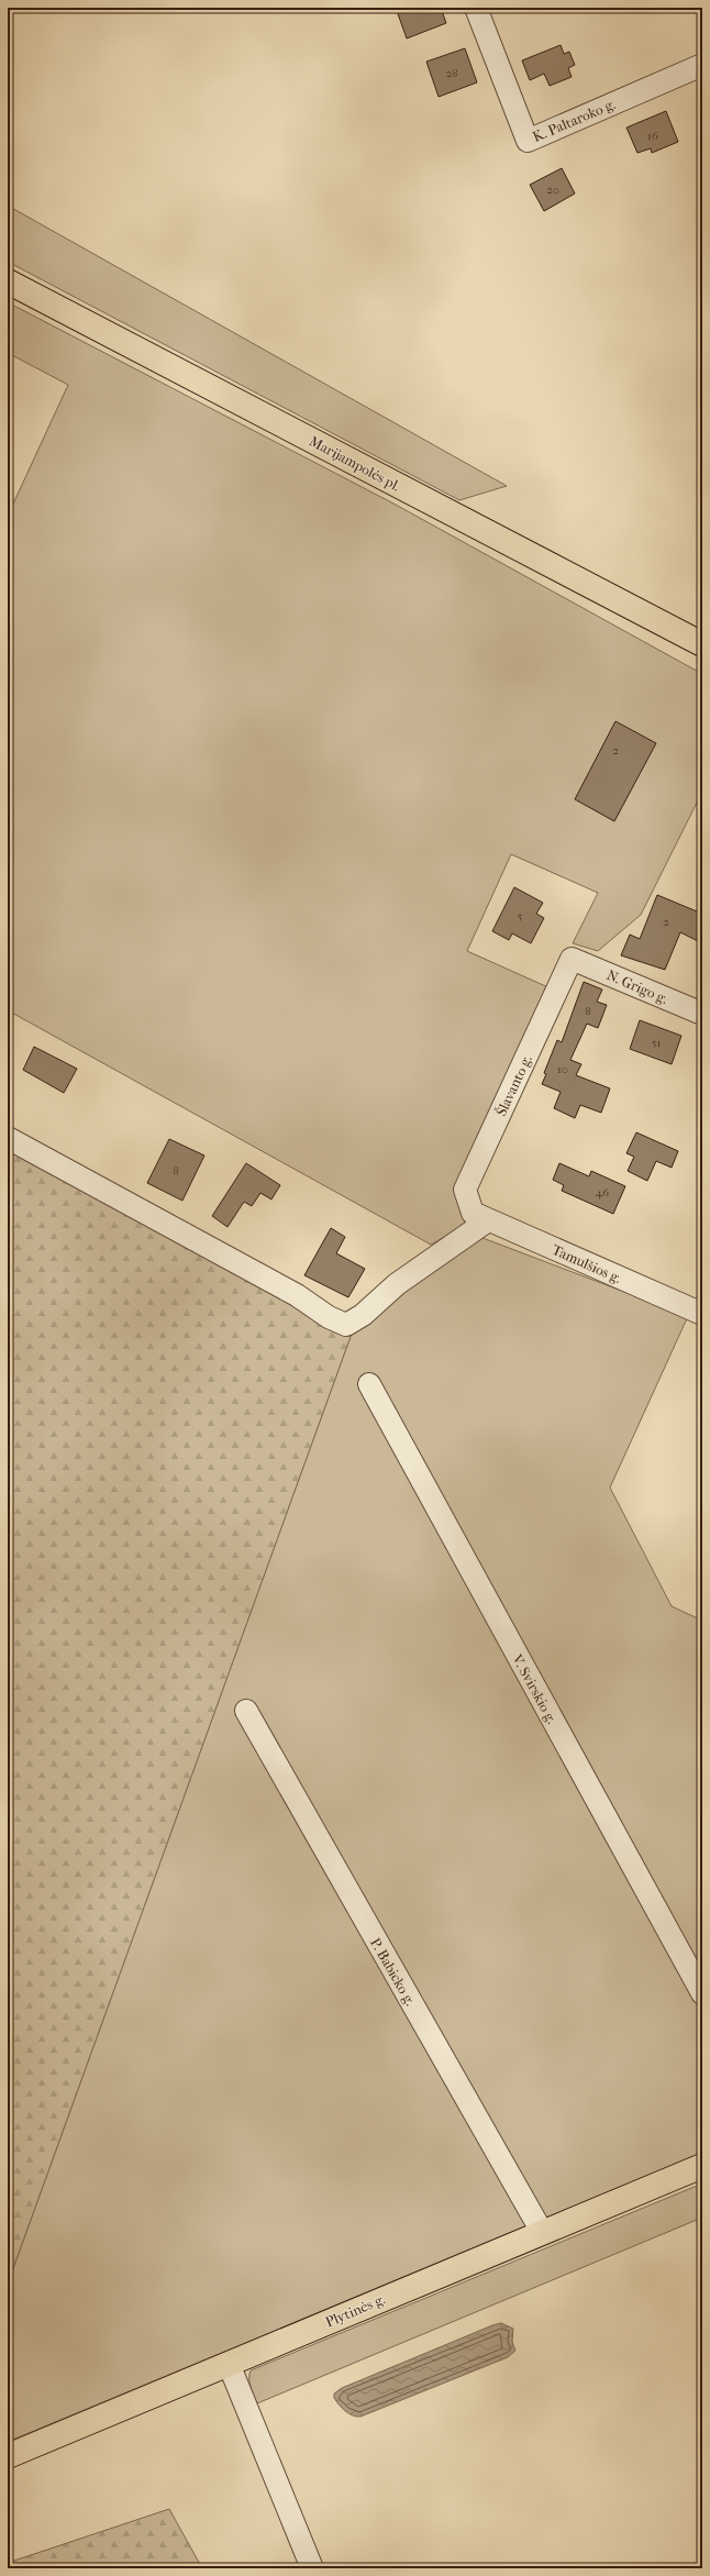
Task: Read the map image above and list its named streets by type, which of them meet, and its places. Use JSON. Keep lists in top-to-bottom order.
{
  "streets": {
    "main road": ["Marijampolės pl.", "Plytinės g."],
    "street": [
      "K. Paltaroko g.",
      "N. Grigo g.",
      "Šlavanto g.",
      "Tamulšios g.",
      "V. Svirskio g.",
      "P. Babicko g."
    ]
  },
  "crossings": [
    ["N. Grigo g.", "Šlavanto g."],
    ["Šlavanto g.", "Tamulšios g."],
    ["P. Babicko g.", "Plytinės g."]
  ],
  "house_numbers": [
    "28",
    "16",
    "20",
    "2",
    "5",
    "2",
    "8",
    "51",
    "10",
    "8",
    "46"
  ]
}
